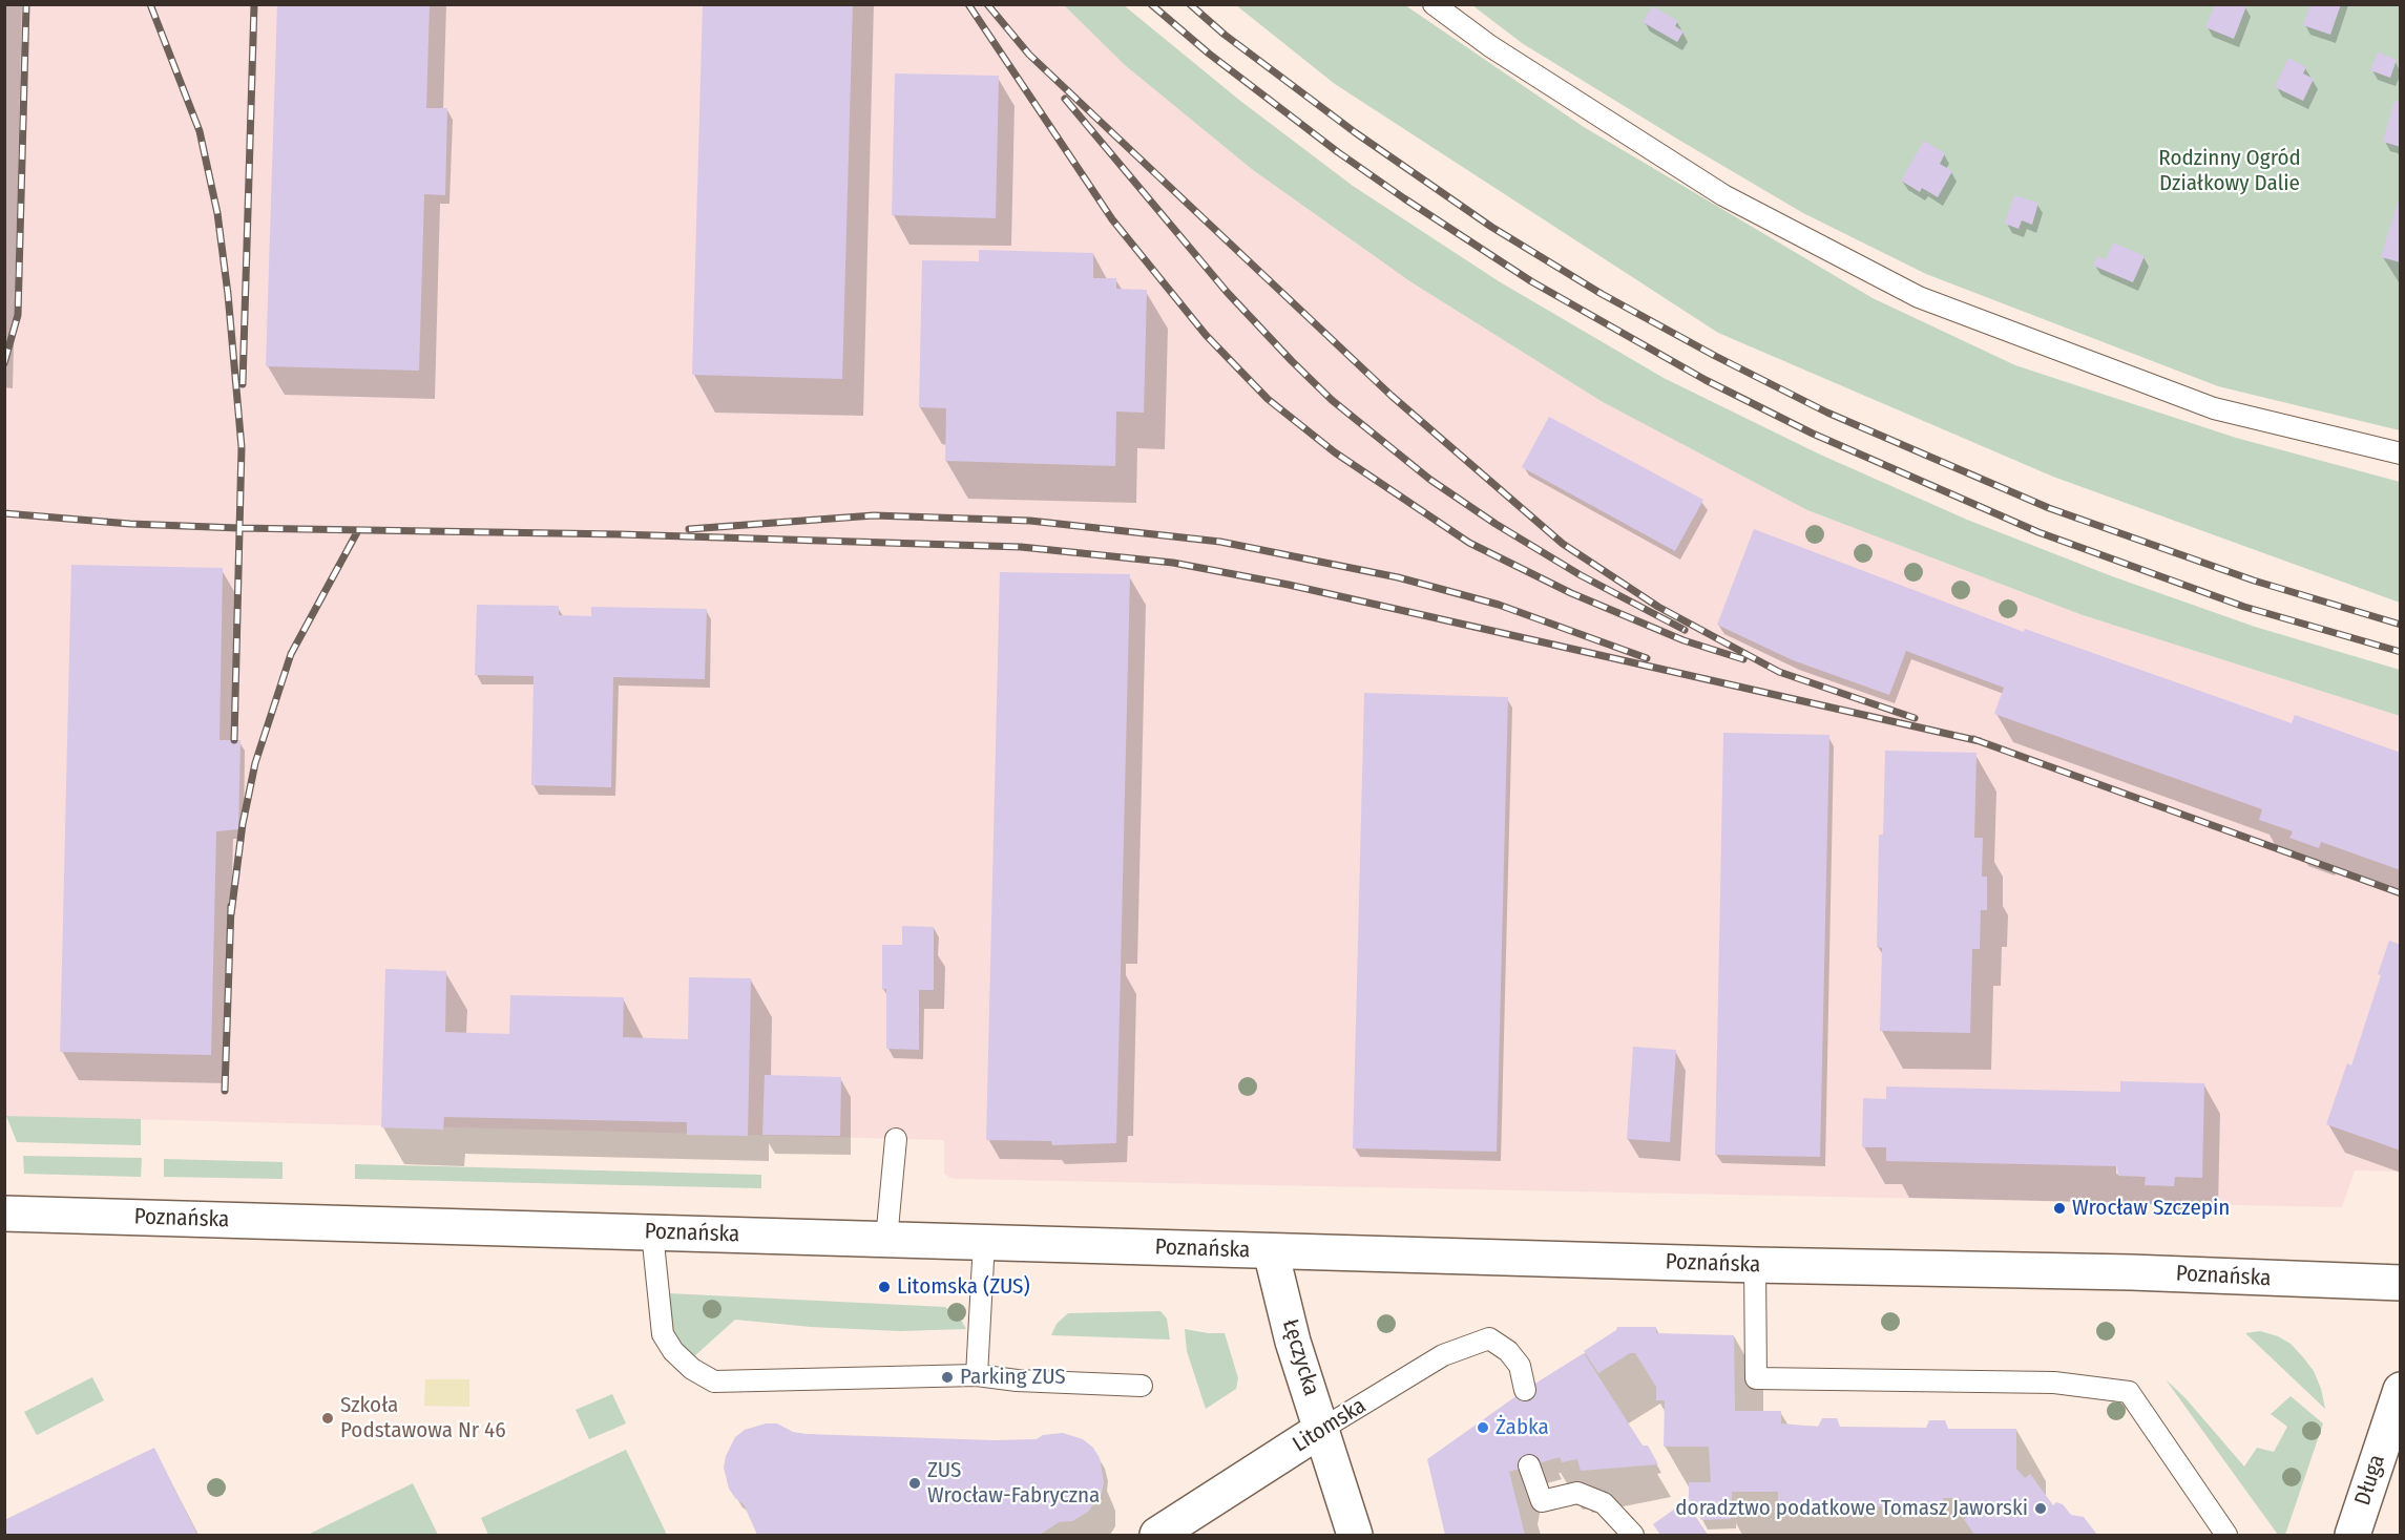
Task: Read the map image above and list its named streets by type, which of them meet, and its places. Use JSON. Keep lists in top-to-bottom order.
{
  "streets": {
    "street": [
      "Poznańska",
      "Łęczycka",
      "Litomska",
      "Długa"
    ]
  },
  "crossings": [
    ["Poznańska", "Łęczycka"],
    ["Łęczycka", "Litomska"]
  ],
  "parks": ["Rodzinny Ogród Działkowy Dalie"],
  "places": [
    "Wrocław Szczepin",
    "Litomska (ZUS)",
    "Parking ZUS",
    "Szkoła Podstawowa Nr 46",
    "Żabka",
    "ZUS Wrocław-Fabryczna",
    "doradztwo podatkowe Tomasz Jaworski"
  ]
}
